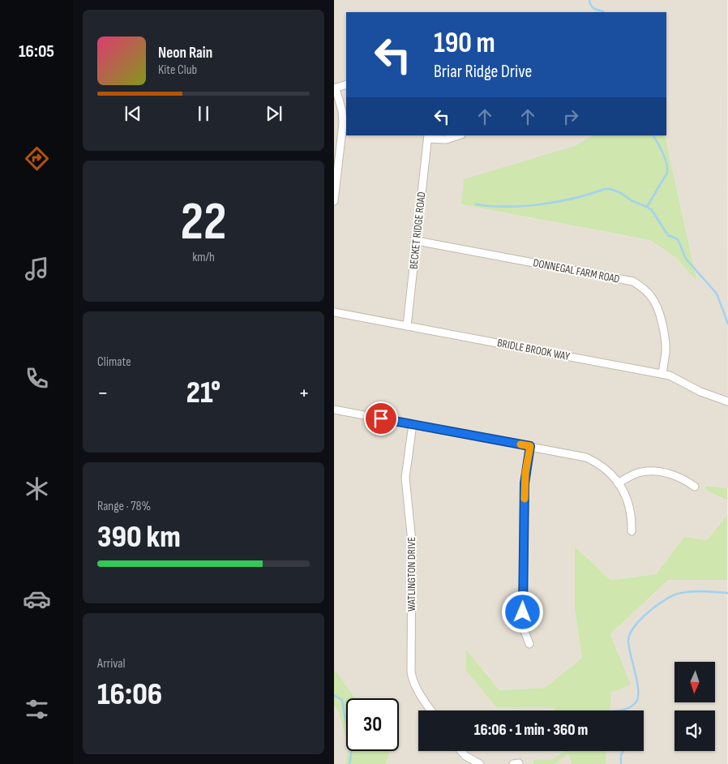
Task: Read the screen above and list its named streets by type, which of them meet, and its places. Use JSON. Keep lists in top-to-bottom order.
{
  "streets": {
    "street": [
      "BECKET RIDGE ROAD",
      "DONNEGAL FARM ROAD",
      "BRIDLE BROOK WAY",
      "WATLINGTON DRIVE"
    ]
  },
  "crossings": [
    ["BECKET RIDGE ROAD", "DONNEGAL FARM ROAD"],
    ["BECKET RIDGE ROAD", "BRIDLE BROOK WAY"],
    ["DONNEGAL FARM ROAD", "BRIDLE BROOK WAY"]
  ],
  "north": "bottom",
  "page": {
    "tabs": "16:05",
    "turn": ["190 m", "Briar Ridge Drive"],
    "song": ["Neon Rain", "Kite Club"],
    "tile": [
      ["22", "km/h"],
      "Climate",
      ["Range · 78%", "390 km"],
      ["Arrival", "16:06"]
    ],
    "heat": ["−", "21°", "+"],
    "limit": "30",
    "trip": "16:06 · 1 min · 360 m"
  }
}
